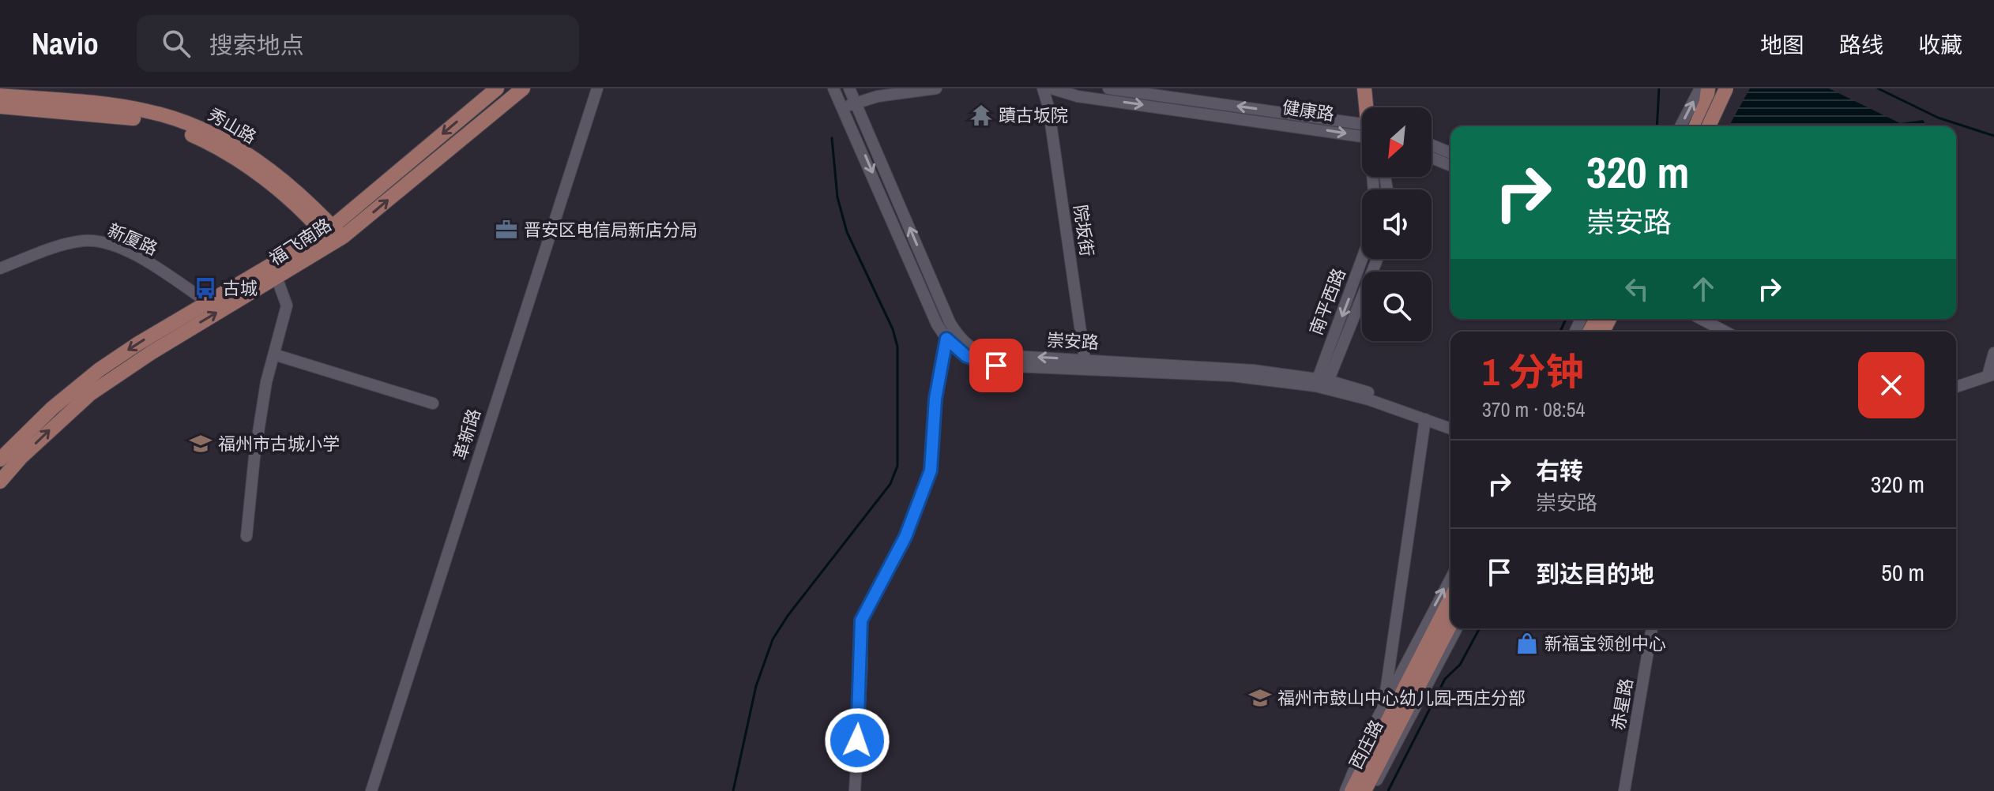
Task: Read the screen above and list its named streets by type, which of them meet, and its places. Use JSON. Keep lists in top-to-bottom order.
{
  "streets": {
    "main road": ["秀山路", "福飞南路", "西庄路"],
    "street": [
      "健康路",
      "院坂街",
      "新厦路",
      "南平西路",
      "崇安路",
      "革新路",
      "赤星路"
    ]
  },
  "crossings": [
    ["秀山路", "福飞南路"],
    ["院坂街", "崇安路"],
    ["新厦路", "福飞南路"],
    ["南平西路", "崇安路"]
  ],
  "places": {
    "temple": ["蹟古坂院"],
    "office": ["晋安区电信局新店分局"],
    "bus stop": ["古城"],
    "school or university": ["福州市古城小学", "福州市鼓山中心幼儿园-西庄分部"],
    "shop": ["新福宝领创中心"]
  },
  "north": "bottom left",
  "page": {
    "header": "Navio",
    "search": "搜索地点",
    "nav": ["地图", "路线", "收藏"],
    "turn": ["320 m", "崇安路"],
    "heading": ["1 分钟", "370 m · 08:54"],
    "list": [
      {
        "name": "右转",
        "note": "崇安路",
        "value": "320 m"
      },
      {
        "name": "到达目的地",
        "value": "50 m"
      }
    ]
  }
}
